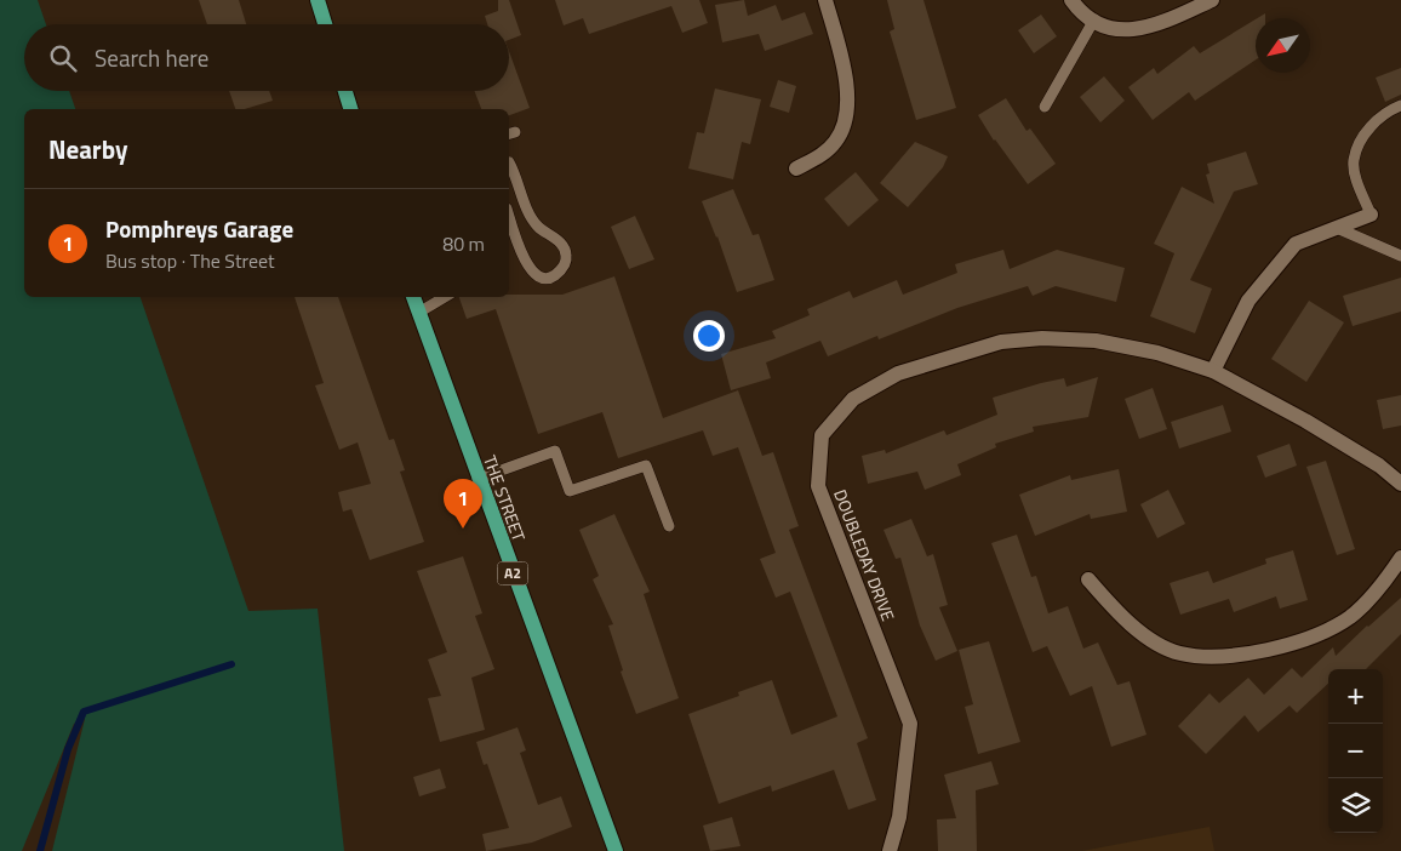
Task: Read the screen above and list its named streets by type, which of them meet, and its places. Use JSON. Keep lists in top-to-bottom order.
{
  "streets": {
    "main road": ["THE STREET", "A2"],
    "street": ["DOUBLEDAY DRIVE"]
  },
  "north": "bottom left",
  "page": {
    "search": "Search here",
    "heading": "Nearby",
    "list": [
      {
        "mark": "1",
        "name": "Pomphreys Garage",
        "note": "Bus stop · The Street",
        "value": "80 m"
      }
    ],
    "pins": "1",
    "map_buttons": ["+", "−"]
  }
}
